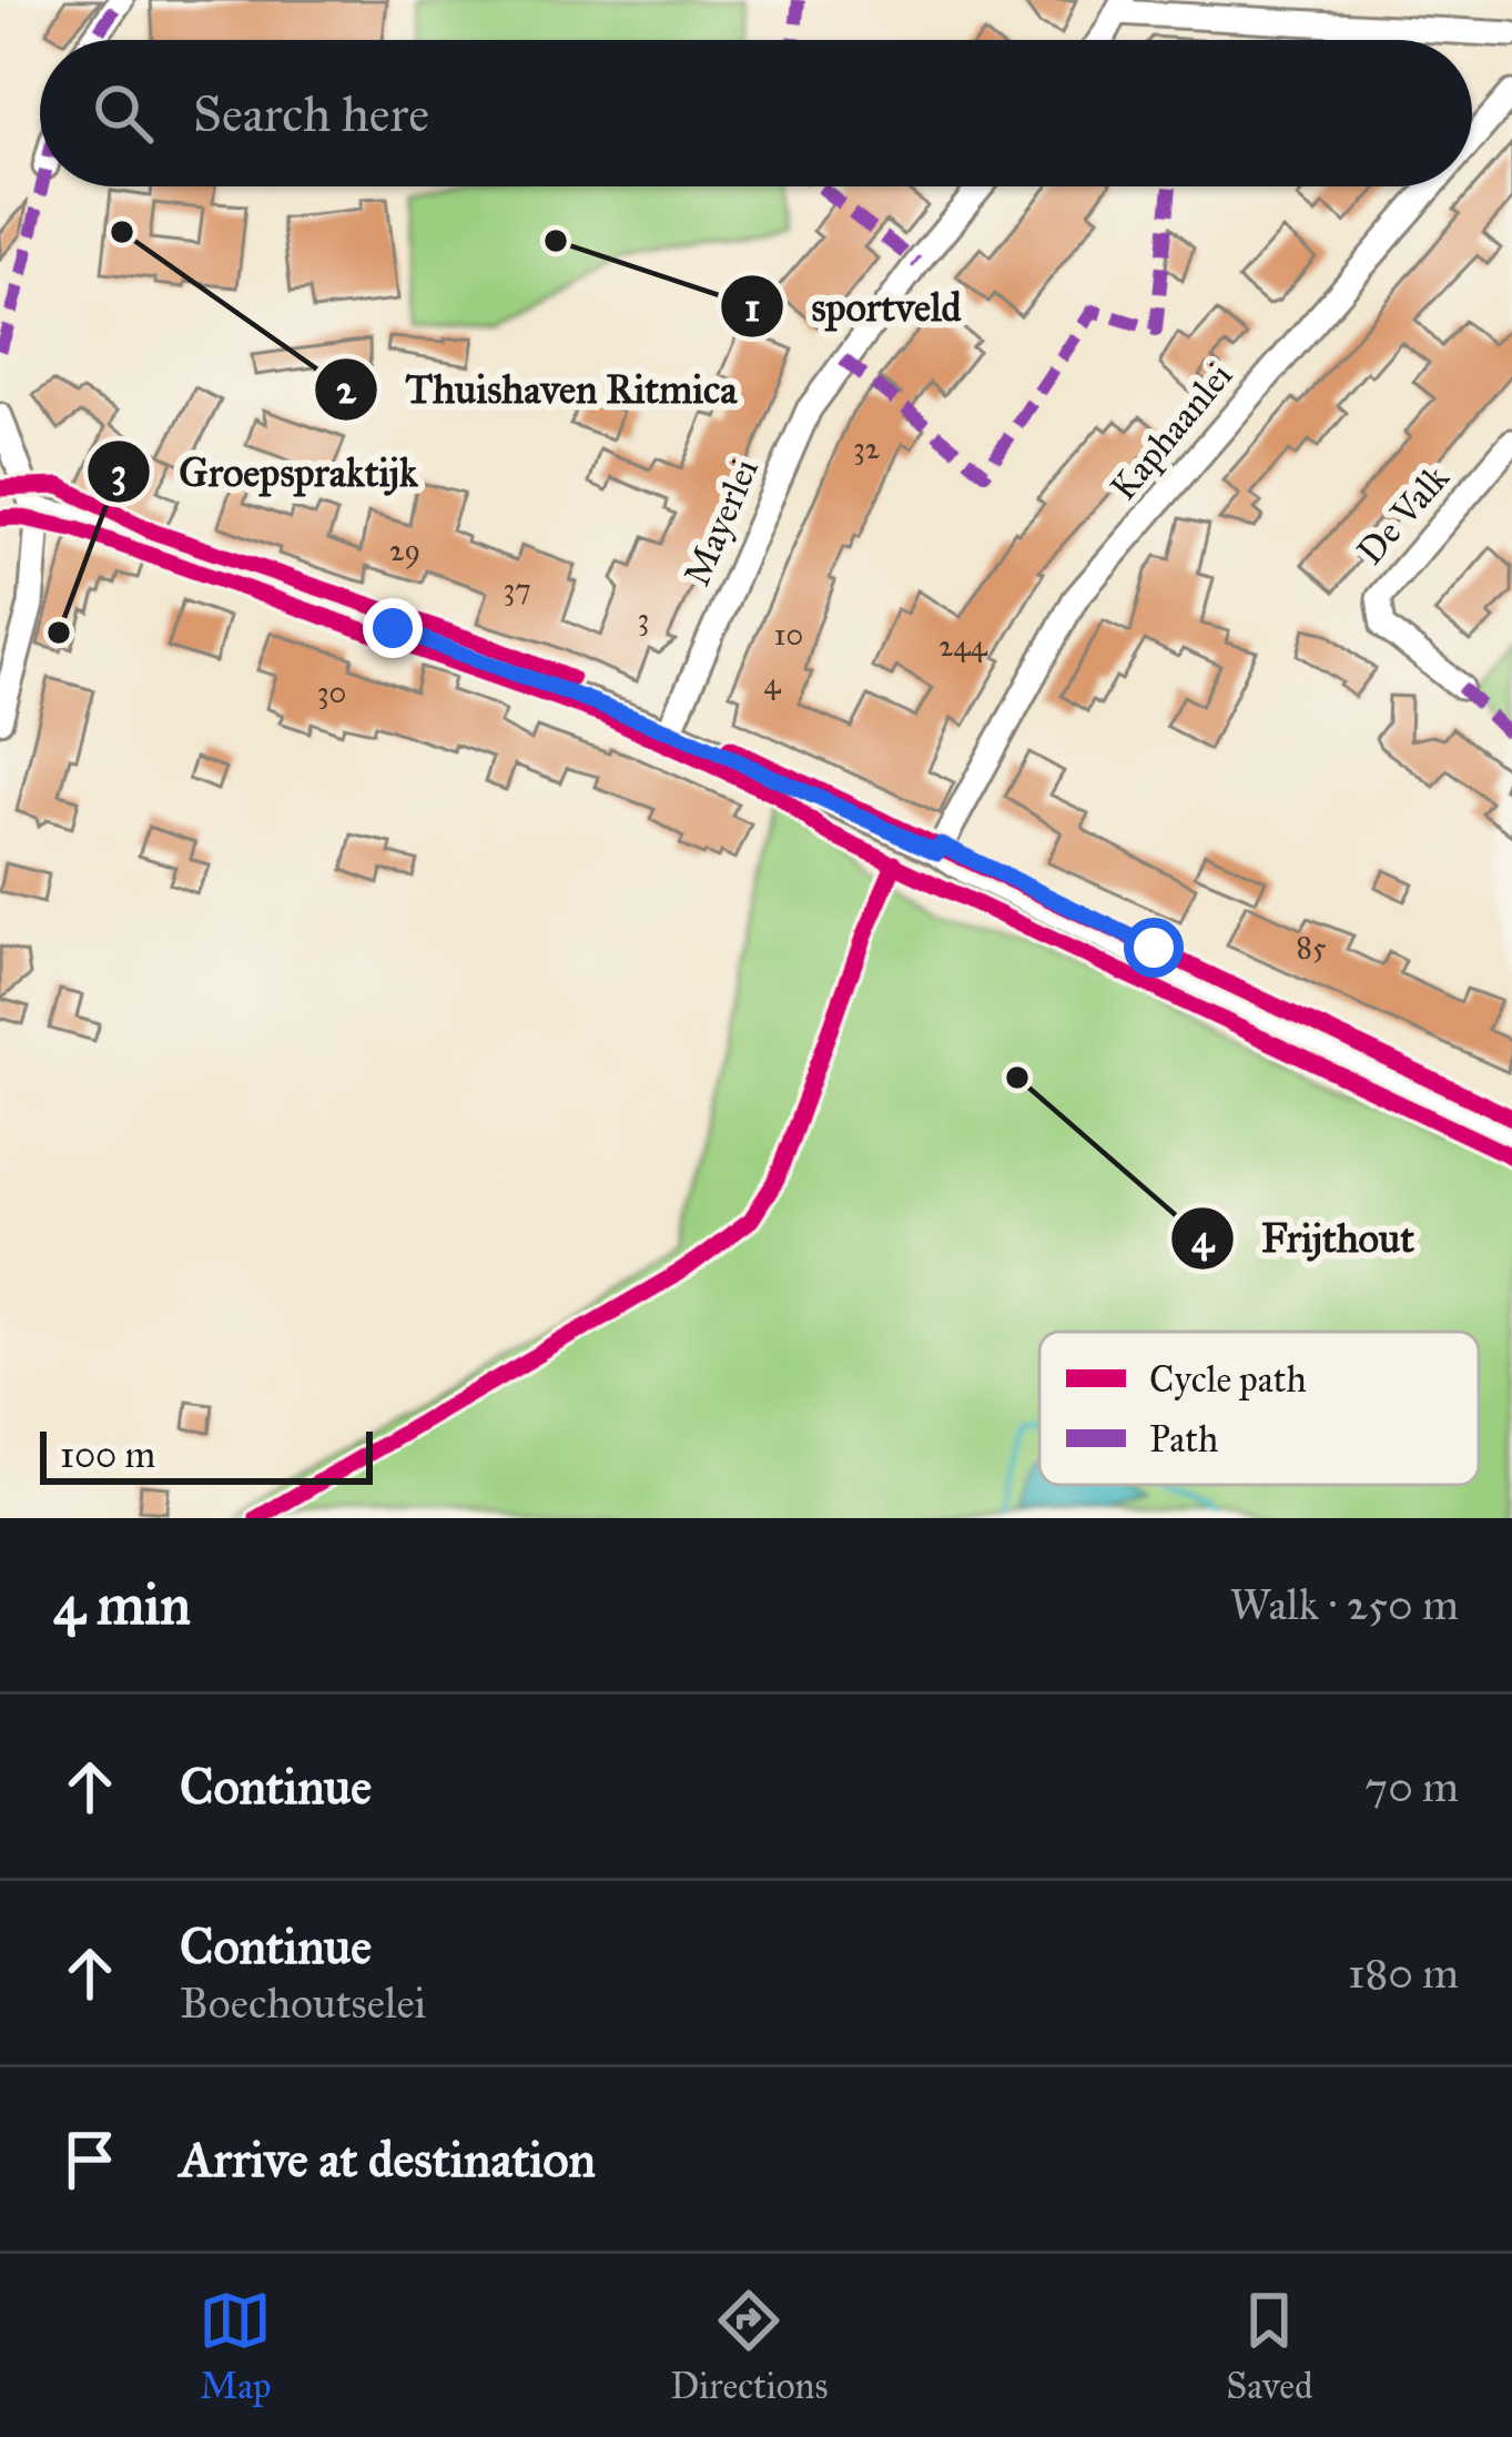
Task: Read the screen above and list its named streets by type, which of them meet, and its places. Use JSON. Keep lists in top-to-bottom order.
{
  "streets": {
    "street": ["Kaphaanlei", "De Valk", "Mayerlei"]
  },
  "places": [
    "Thuishaven Ritmica",
    "sportveld",
    "Groepspraktijk",
    "Frijthout"
  ],
  "house_numbers": [
    "32",
    "29",
    "37",
    "3",
    "10",
    "244",
    "4",
    "30",
    "85"
  ],
  "legend": ["Cycle path", "Path"],
  "scale_bar": "100 m",
  "page": {
    "search": "Search here",
    "scale": "100 m",
    "heading": ["4 min", "Walk · 250 m"],
    "list": [
      ["Continue", "70 m"],
      ["Continue", "Boechoutselei", "180 m"],
      "Arrive at destination"
    ],
    "nav": ["Map", "Directions", "Saved"]
  }
}
